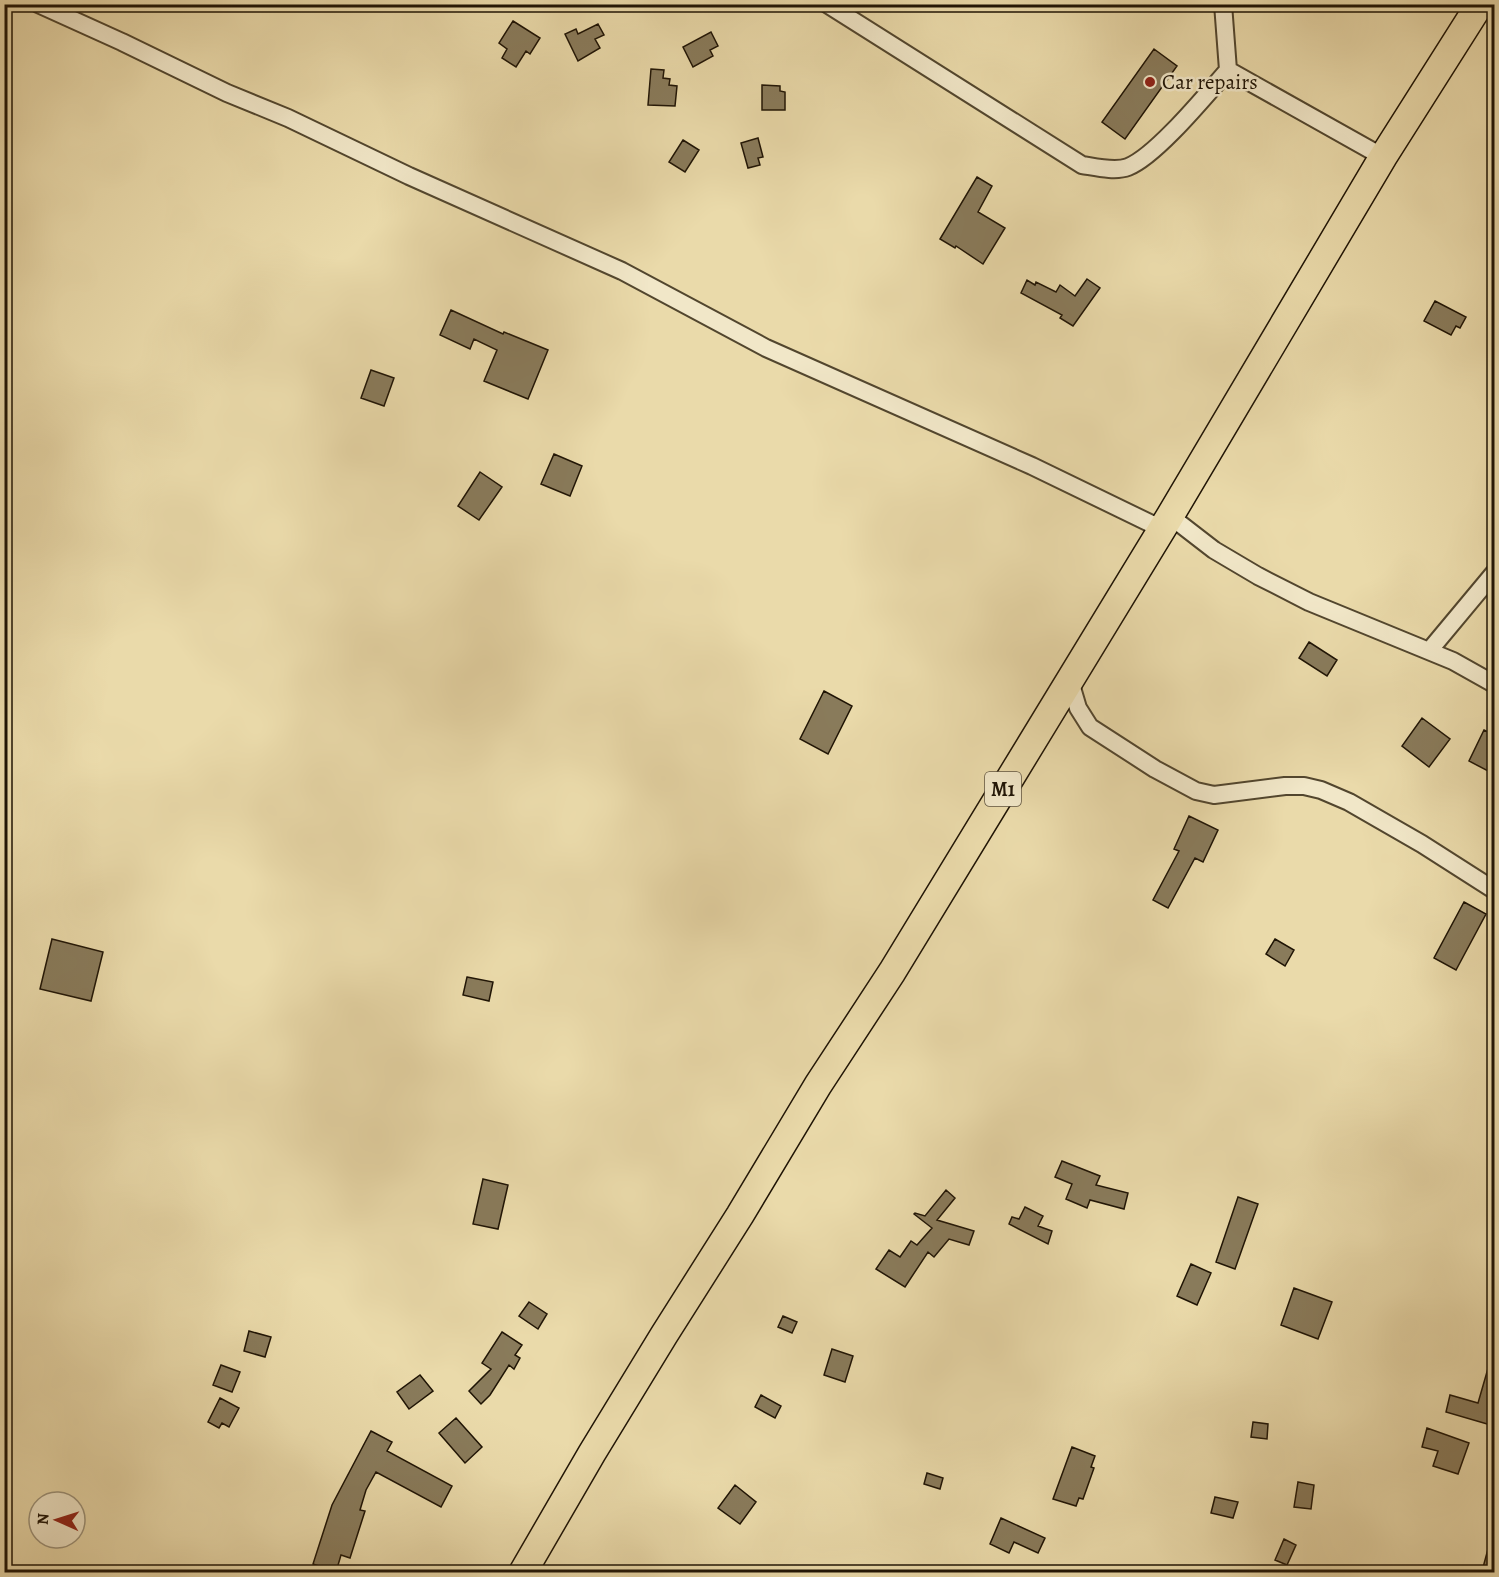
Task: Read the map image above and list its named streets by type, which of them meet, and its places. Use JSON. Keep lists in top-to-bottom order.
{
  "streets": {
    "main road": ["M1"]
  },
  "places": ["Car repairs"],
  "north": "left"
}
